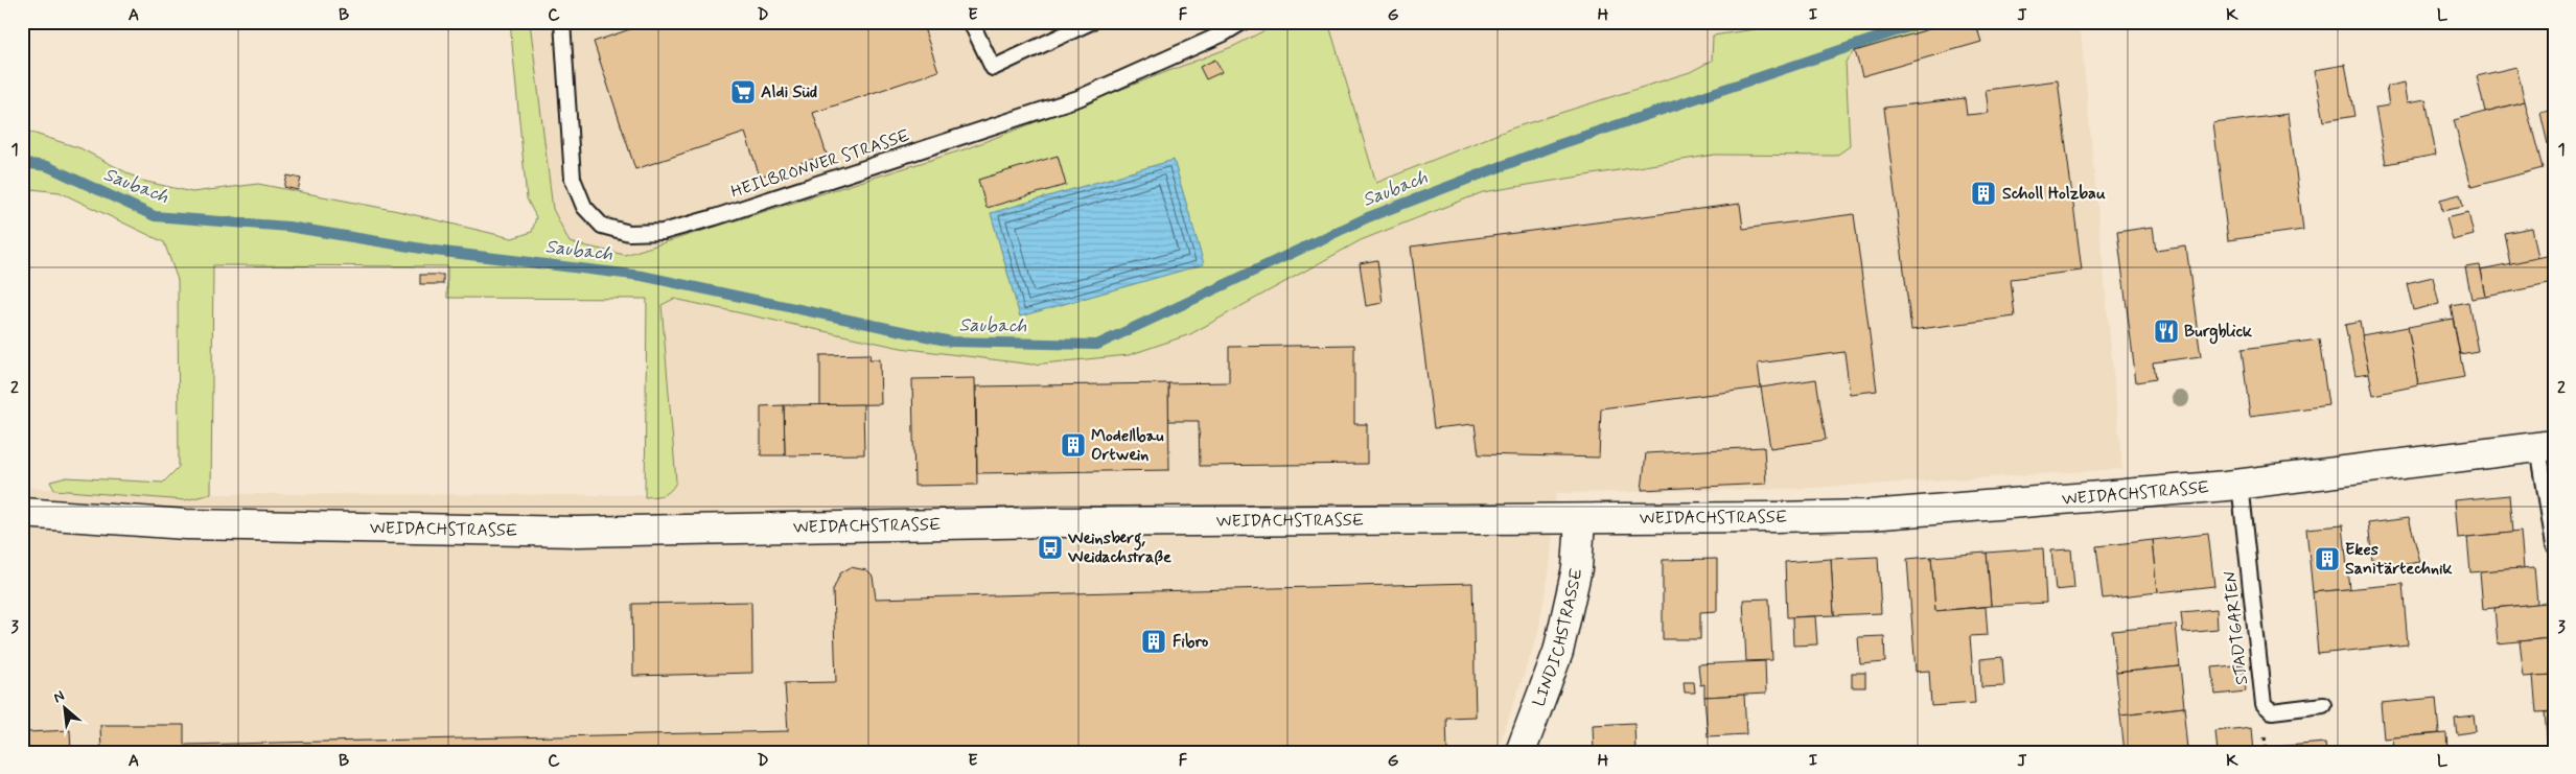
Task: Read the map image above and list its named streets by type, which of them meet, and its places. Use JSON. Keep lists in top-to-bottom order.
{
  "streets": {
    "street": ["WEIDACHSTRASSE", "LINDICHSTRASSE"],
    "lane": ["HEILBRONNER STRASSE", "STADTGARTEN"]
  },
  "crossings": [
    ["WEIDACHSTRASSE", "STADTGARTEN"],
    ["WEIDACHSTRASSE", "LINDICHSTRASSE"]
  ],
  "water": ["Saubach"],
  "places": {
    "supermarket": ["Aldi Süd"],
    "building": [
      "Scholl Holzbau",
      "Modellbau Ortwein",
      "Ekes Sanitärtechnik",
      "Fibro"
    ],
    "restaurant": ["Burgblick"],
    "bus stop": ["Weinsberg, Weidachstraße"]
  },
  "north": "top left",
  "grid": {
    "columns": [
      "A",
      "B",
      "C",
      "D",
      "E",
      "F",
      "G",
      "H",
      "I",
      "J",
      "K",
      "L"
    ],
    "rows": ["1", "2", "3"]
  }
}
